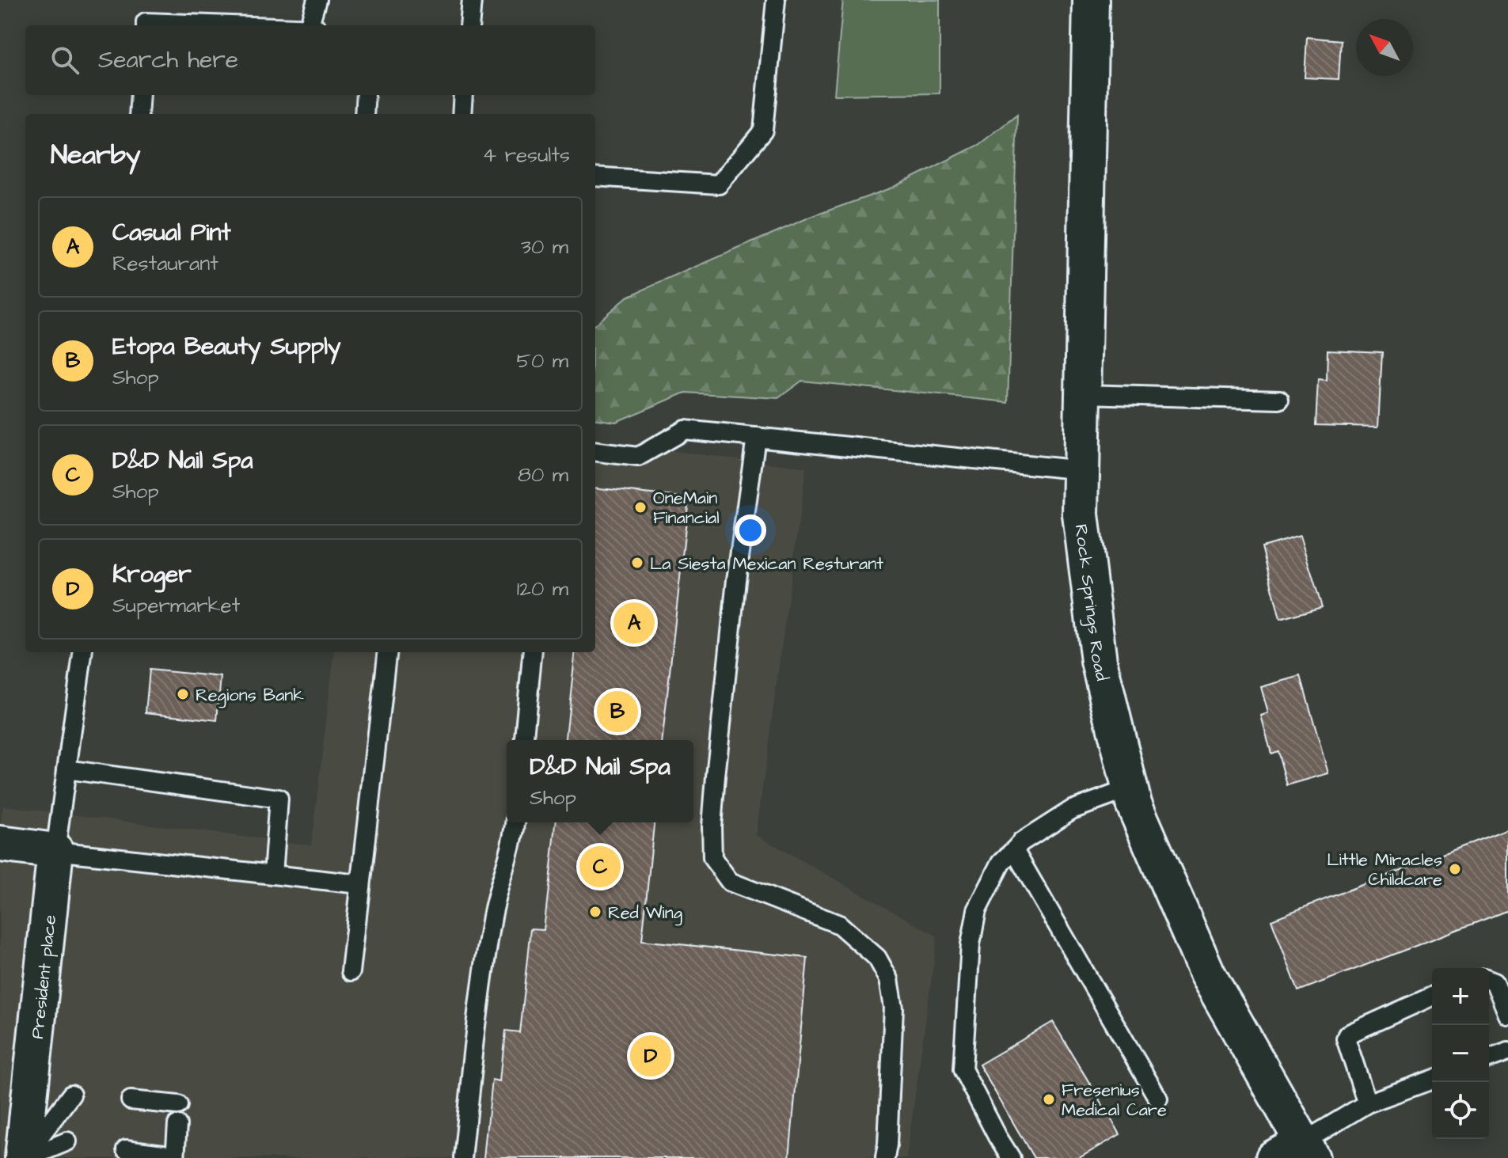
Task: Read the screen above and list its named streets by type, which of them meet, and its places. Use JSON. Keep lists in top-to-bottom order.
{
  "streets": {
    "street": ["Rock Springs Road", "President place"]
  },
  "places": [
    "OneMain Financial",
    "La Siesta Mexican Resturant",
    "Regions Bank",
    "Little Miracles Childcare",
    "Red Wing",
    "Fresenius Medical Care"
  ],
  "north": "top left",
  "page": {
    "search": "Search here",
    "heading": ["Nearby", "4 results"],
    "list": [
      {
        "mark": "A",
        "name": "Casual Pint",
        "note": "Restaurant",
        "value": "30 m"
      },
      {
        "mark": "B",
        "name": "Etopa Beauty Supply",
        "note": "Shop",
        "value": "50 m"
      },
      {
        "mark": "C",
        "name": "D&D Nail Spa",
        "note": "Shop",
        "value": "80 m"
      },
      {
        "mark": "D",
        "name": "Kroger",
        "note": "Supermarket",
        "value": "120 m"
      }
    ],
    "pins": [
      "A",
      "B",
      "C",
      "D"
    ],
    "popup": ["D&D Nail Spa", "Shop"],
    "map_buttons": ["+", "−"]
  }
}
